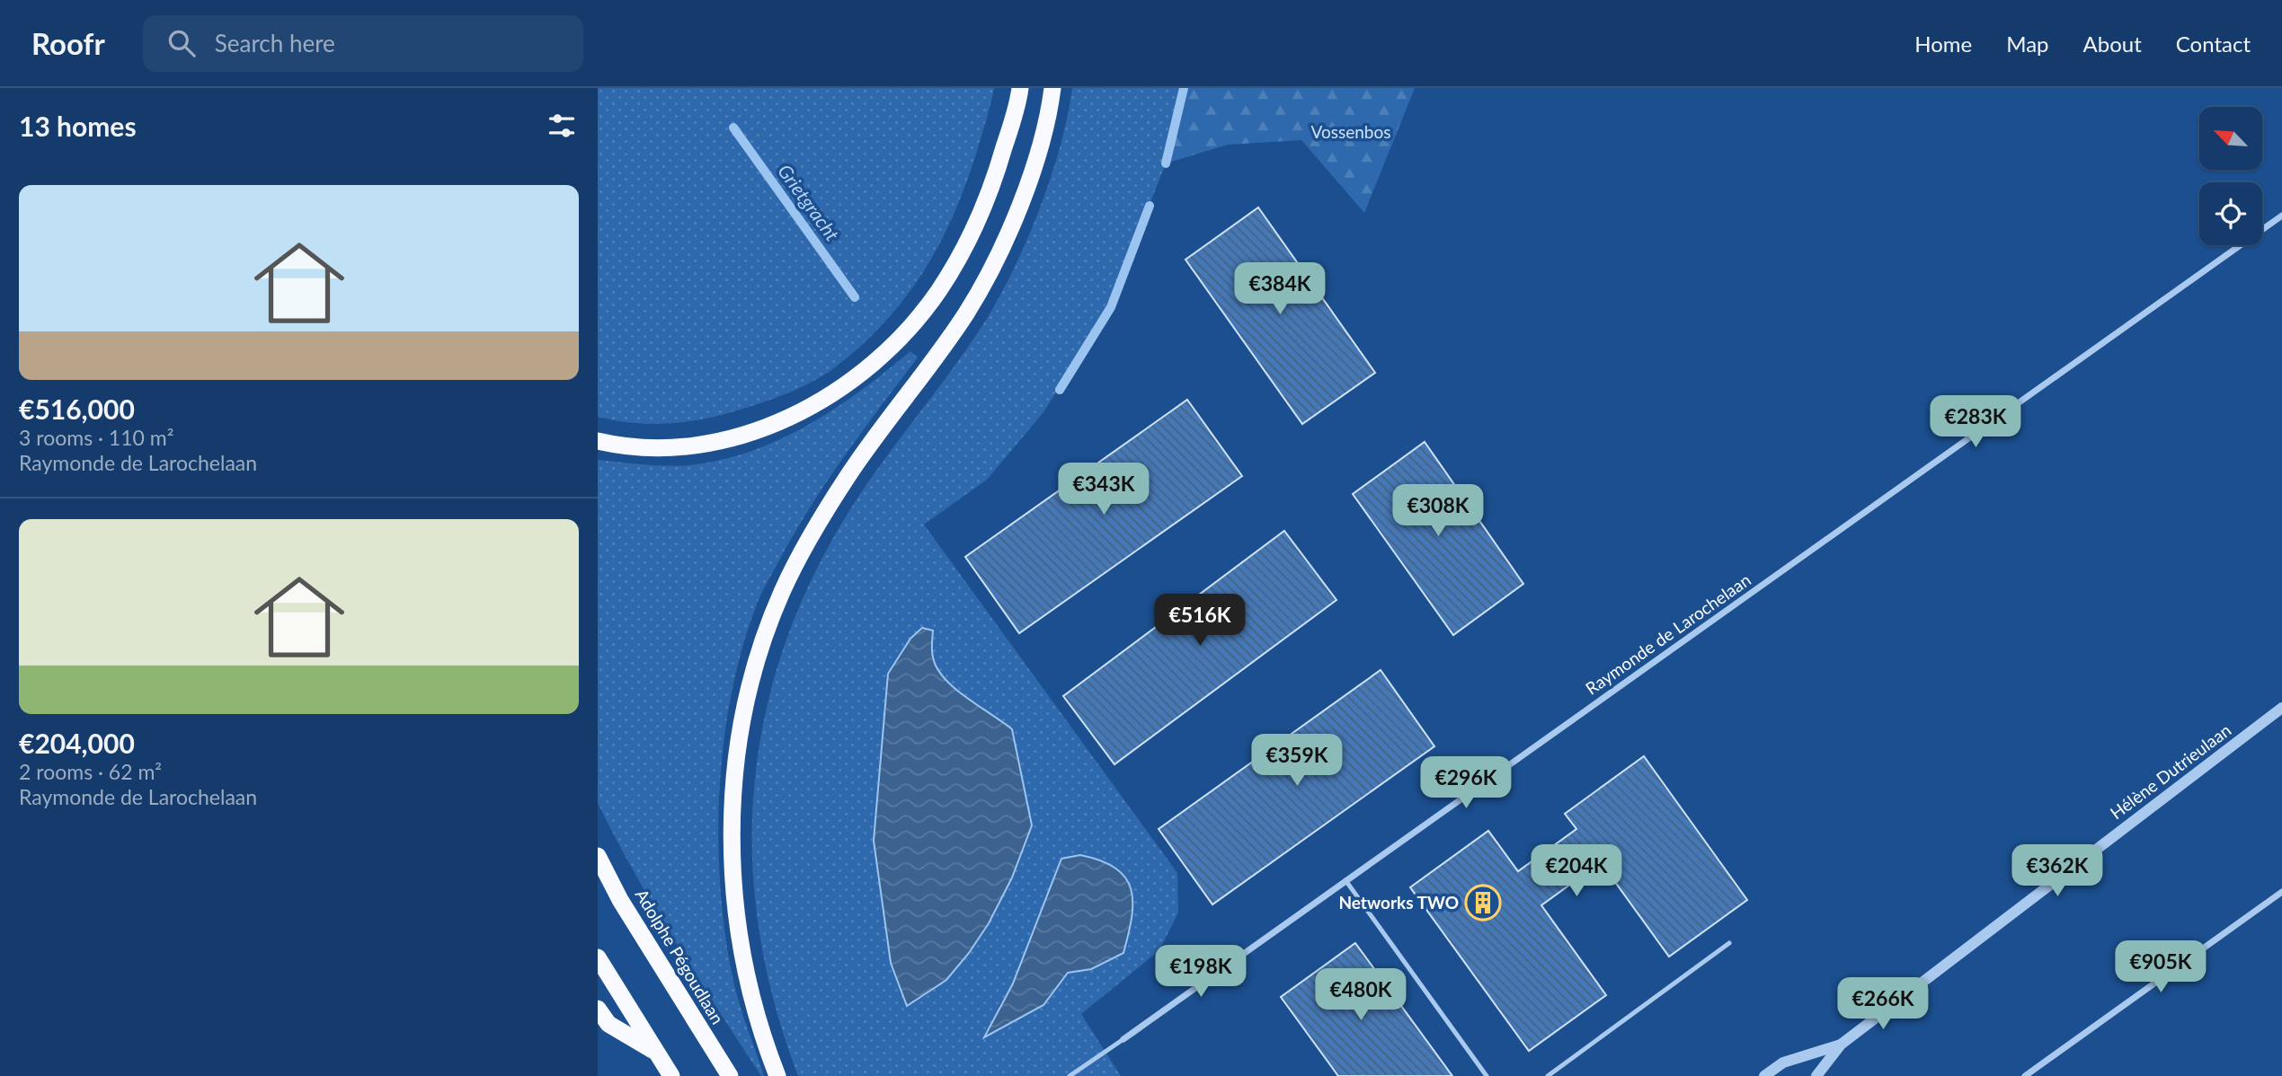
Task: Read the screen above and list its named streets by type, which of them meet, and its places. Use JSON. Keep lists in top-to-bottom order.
{
  "streets": {
    "highway": ["Adolphe Pégoudlaan"],
    "street": ["Raymonde de Larochelaan", "Hélène Dutrieulaan"]
  },
  "water": ["Grietgracht"],
  "parks": ["Vossenbos"],
  "places": {
    "building": ["Networks TWO"]
  },
  "north": "top left",
  "page": {
    "header": "Roofr",
    "search": "Search here",
    "nav": [
      "Home",
      "Map",
      "About",
      "Contact"
    ],
    "heading": "13 homes",
    "list": [
      {
        "name": "€516,000",
        "note": "3 rooms · 110 m² · Raymonde de Larochelaan"
      },
      {
        "name": "€204,000",
        "note": "2 rooms · 62 m² · Raymonde de Larochelaan"
      }
    ],
    "price": [
      "€384K",
      "€283K",
      "€343K",
      "€308K",
      "€516K",
      "€359K",
      "€296K",
      "€204K",
      "€362K",
      "€905K",
      "€198K",
      "€480K",
      "€266K"
    ]
  }
}
